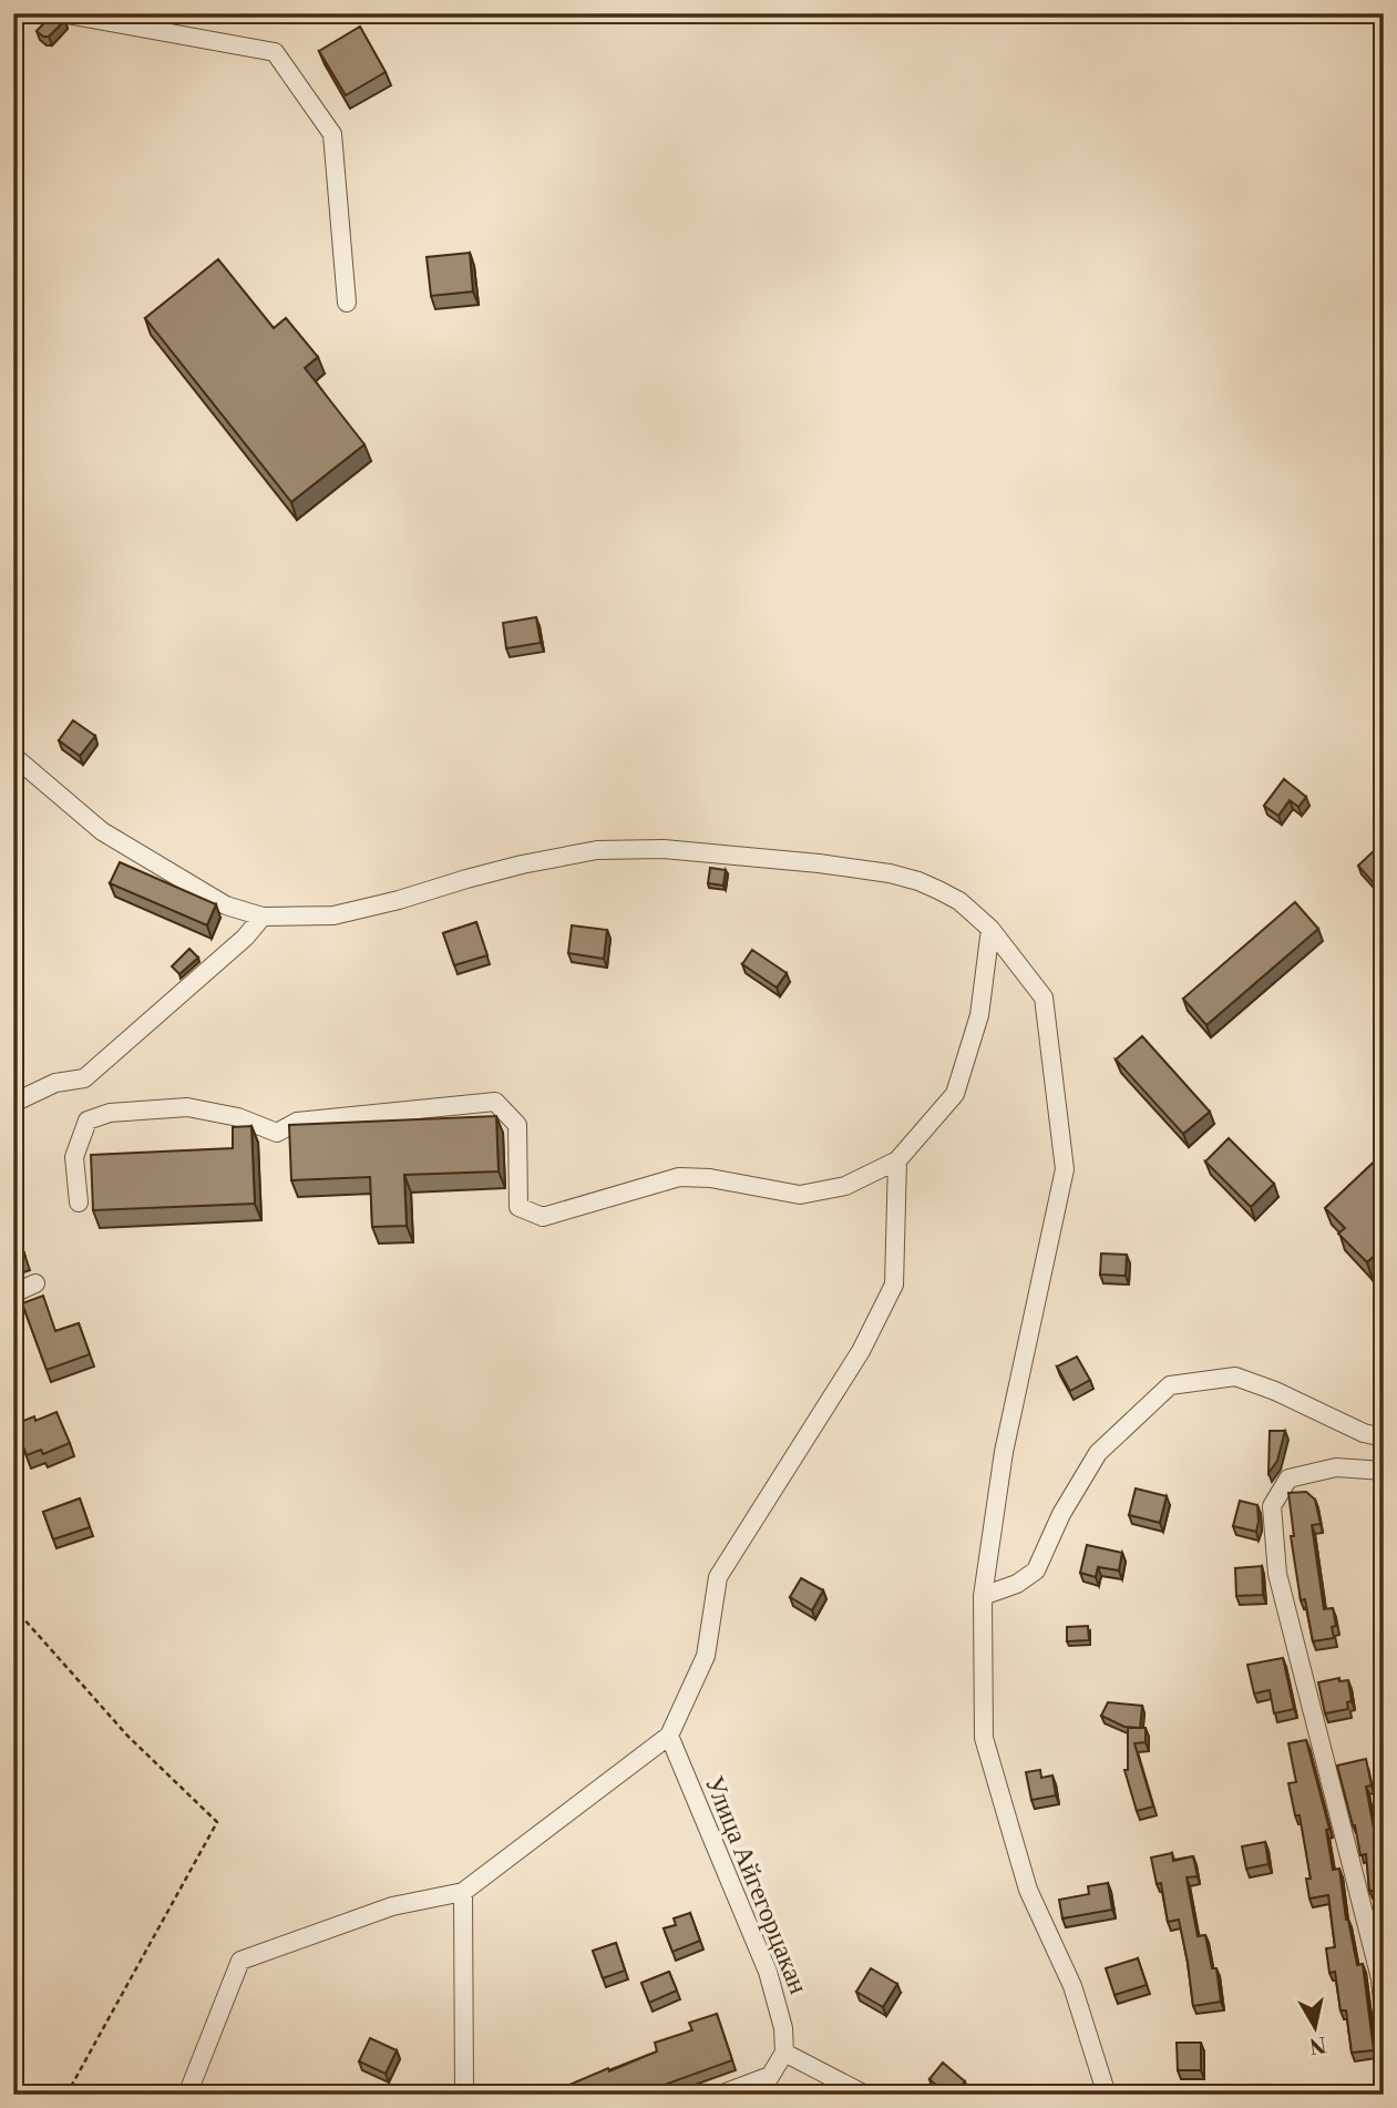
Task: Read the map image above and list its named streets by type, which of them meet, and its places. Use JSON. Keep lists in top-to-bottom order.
{
  "streets": {
    "street": ["Улица Айгегорцакан"]
  },
  "north": "bottom"
}
